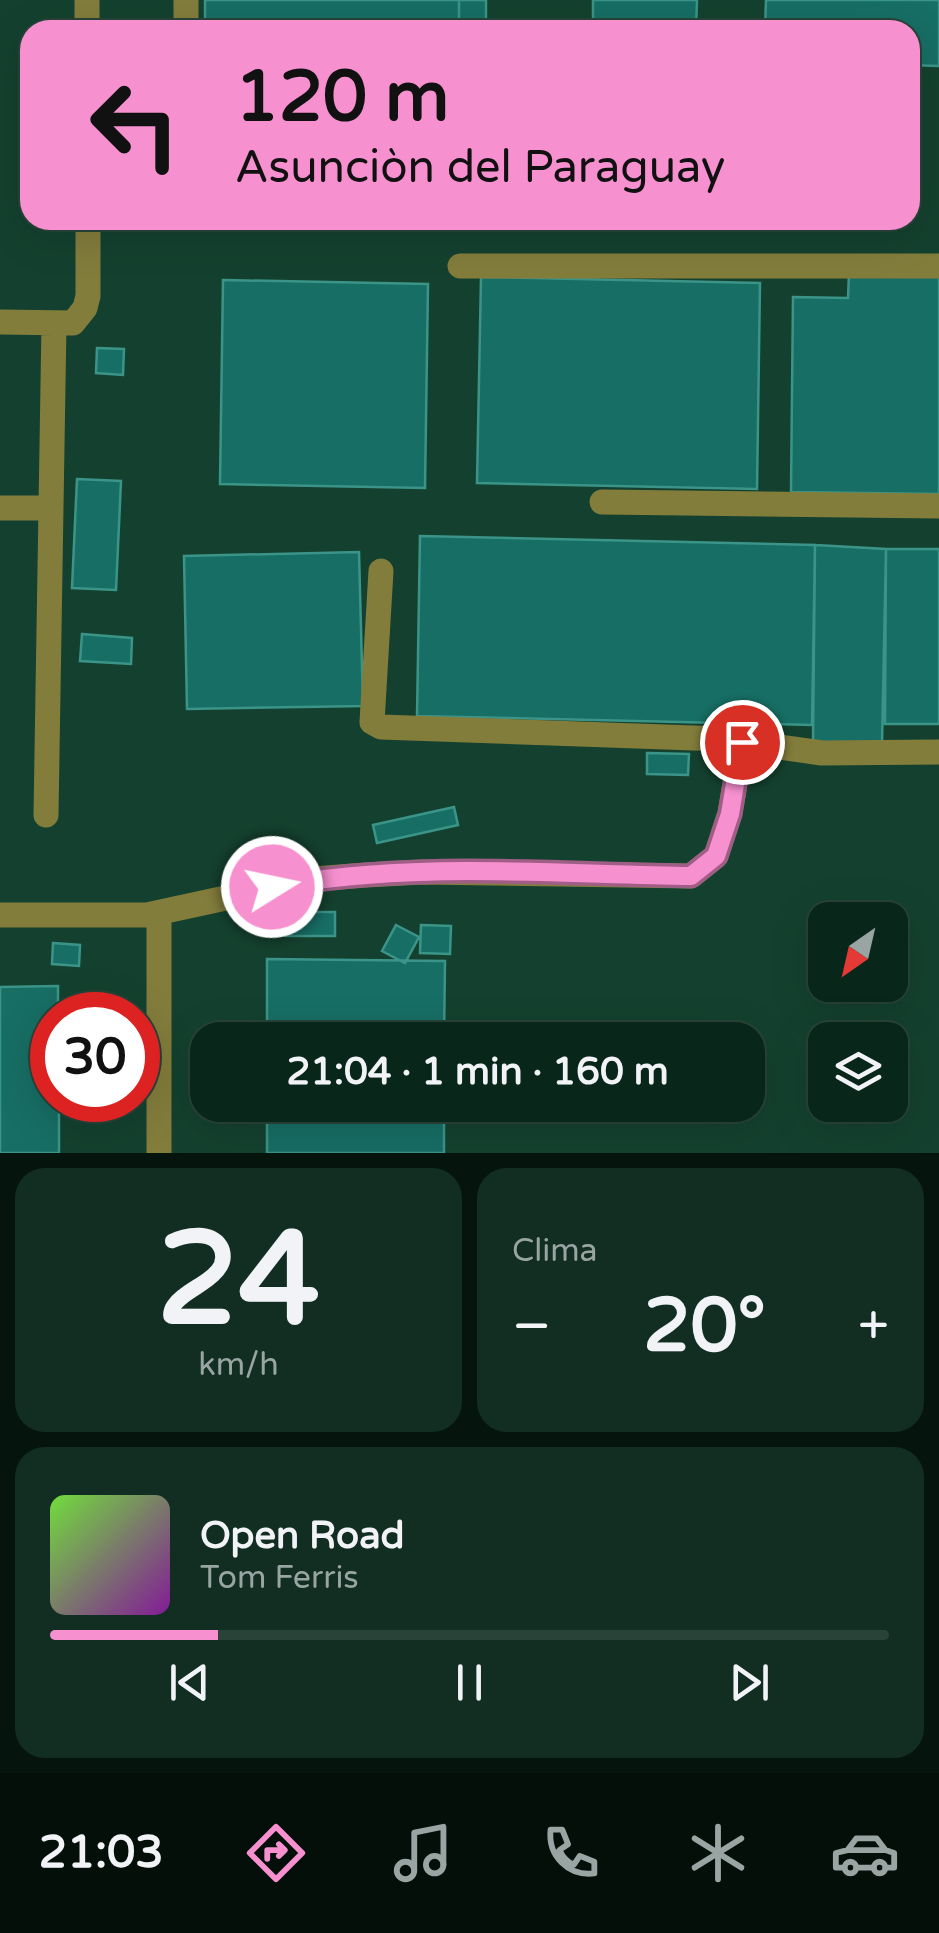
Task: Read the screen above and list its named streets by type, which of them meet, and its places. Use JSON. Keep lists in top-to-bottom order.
{
  "north": "bottom left",
  "page": {
    "turn": ["120 m", "Asunciòn del Paraguay"],
    "limit": "30",
    "trip": "21:04 · 1 min · 160 m",
    "tile": [
      ["24", "km/h"],
      "Clima"
    ],
    "heat": ["−", "20°", "+"],
    "song": ["Open Road", "Tom Ferris"],
    "tabs": "21:03"
  }
}
